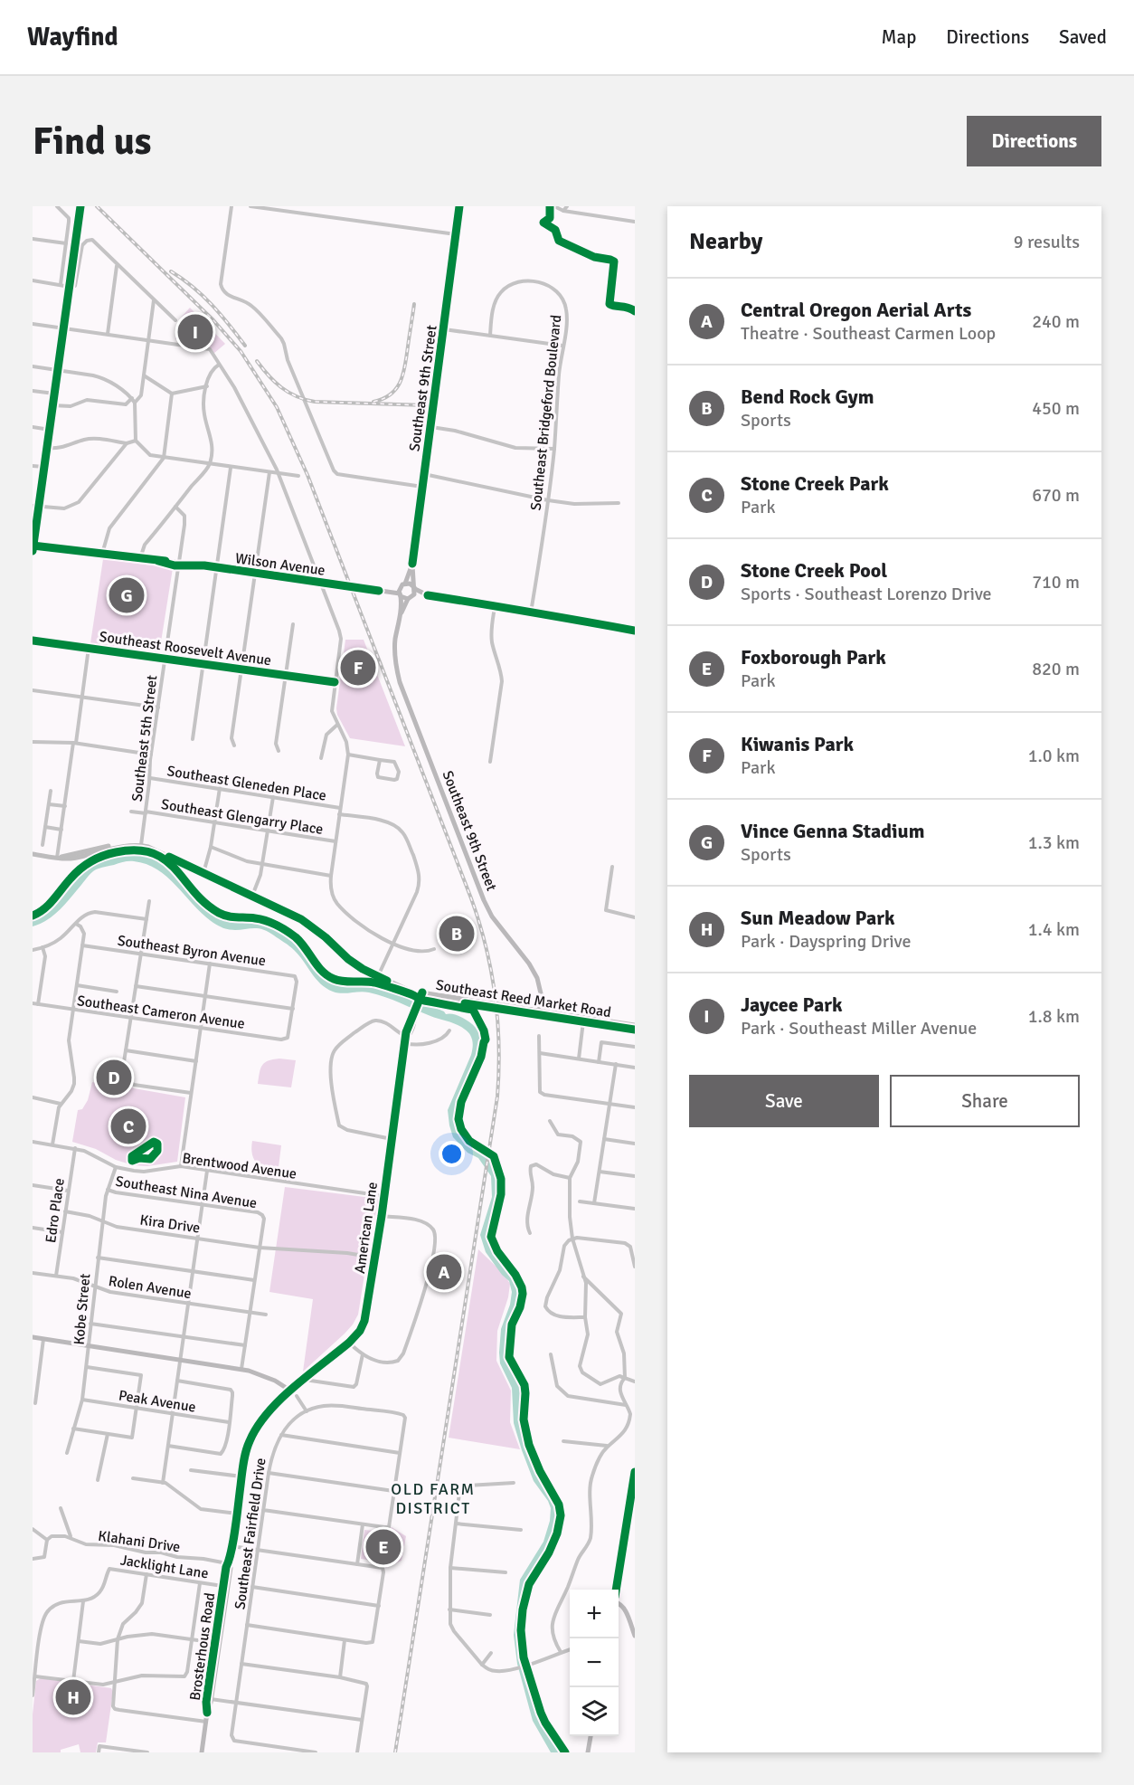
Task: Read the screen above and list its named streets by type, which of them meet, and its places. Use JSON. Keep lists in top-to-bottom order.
{
  "streets": {
    "main road": ["Southeast Reed Market Road"],
    "street": [
      "Southeast 9th Street",
      "Southeast Bridgeford Boulevard",
      "Wilson Avenue",
      "Southeast Roosevelt Avenue",
      "Southeast 5th Street",
      "Southeast Gleneden Place",
      "Southeast Glengarry Place",
      "Southeast Byron Avenue",
      "Southeast Cameron Avenue",
      "Brentwood Avenue",
      "Southeast Nina Avenue",
      "Edro Place",
      "Kira Drive",
      "American Lane",
      "Rolen Avenue",
      "Kobe Street",
      "Peak Avenue",
      "Southeast Fairfield Drive",
      "Klahani Drive",
      "Jacklight Lane",
      "Brosterhous Road"
    ]
  },
  "crossings": [
    ["Southeast 9th Street", "Wilson Avenue"],
    ["Southeast 9th Street", "Southeast Reed Market Road"],
    ["Wilson Avenue", "Southeast 5th Street"],
    ["Southeast Roosevelt Avenue", "Southeast 5th Street"],
    ["Southeast 5th Street", "Southeast Gleneden Place"],
    ["Southeast 5th Street", "Southeast Glengarry Place"],
    ["Southeast 5th Street", "Southeast Reed Market Road"],
    ["Southeast Byron Avenue", "Southeast Cameron Avenue"],
    ["Southeast Reed Market Road", "American Lane"],
    ["Brentwood Avenue", "Edro Place"],
    ["Brentwood Avenue", "American Lane"],
    ["Brentwood Avenue", "Kobe Street"],
    ["Southeast Nina Avenue", "Kira Drive"],
    ["Southeast Nina Avenue", "Kobe Street"],
    ["Edro Place", "Kira Drive"],
    ["Edro Place", "Rolen Avenue"],
    ["Kira Drive", "American Lane"],
    ["Kira Drive", "Kobe Street"],
    ["American Lane", "Brosterhous Road"],
    ["Rolen Avenue", "Kobe Street"],
    ["Kobe Street", "Peak Avenue"],
    ["Klahani Drive", "Brosterhous Road"],
    ["Jacklight Lane", "Brosterhous Road"]
  ],
  "districts": ["OLD FARM DISTRICT"],
  "page": {
    "header": "Wayfind",
    "nav": ["Map", "Directions", "Saved"],
    "buttons": [
      "Directions",
      ["Save", "Share"]
    ],
    "title": "Find us",
    "heading": ["Nearby", "9 results"],
    "list": [
      {
        "mark": "A",
        "name": "Central Oregon Aerial Arts",
        "note": "Theatre · Southeast Carmen Loop",
        "value": "240 m"
      },
      {
        "mark": "B",
        "name": "Bend Rock Gym",
        "note": "Sports",
        "value": "450 m"
      },
      {
        "mark": "C",
        "name": "Stone Creek Park",
        "note": "Park",
        "value": "670 m"
      },
      {
        "mark": "D",
        "name": "Stone Creek Pool",
        "note": "Sports · Southeast Lorenzo Drive",
        "value": "710 m"
      },
      {
        "mark": "E",
        "name": "Foxborough Park",
        "note": "Park",
        "value": "820 m"
      },
      {
        "mark": "F",
        "name": "Kiwanis Park",
        "note": "Park",
        "value": "1.0 km"
      },
      {
        "mark": "G",
        "name": "Vince Genna Stadium",
        "note": "Sports",
        "value": "1.3 km"
      },
      {
        "mark": "H",
        "name": "Sun Meadow Park",
        "note": "Park · Dayspring Drive",
        "value": "1.4 km"
      },
      {
        "mark": "I",
        "name": "Jaycee Park",
        "note": "Park · Southeast Miller Avenue",
        "value": "1.8 km"
      }
    ],
    "pins": [
      "I",
      "G",
      "F",
      "B",
      "D",
      "C",
      "A",
      "E",
      "H"
    ],
    "map_buttons": ["+", "−"]
  }
}
